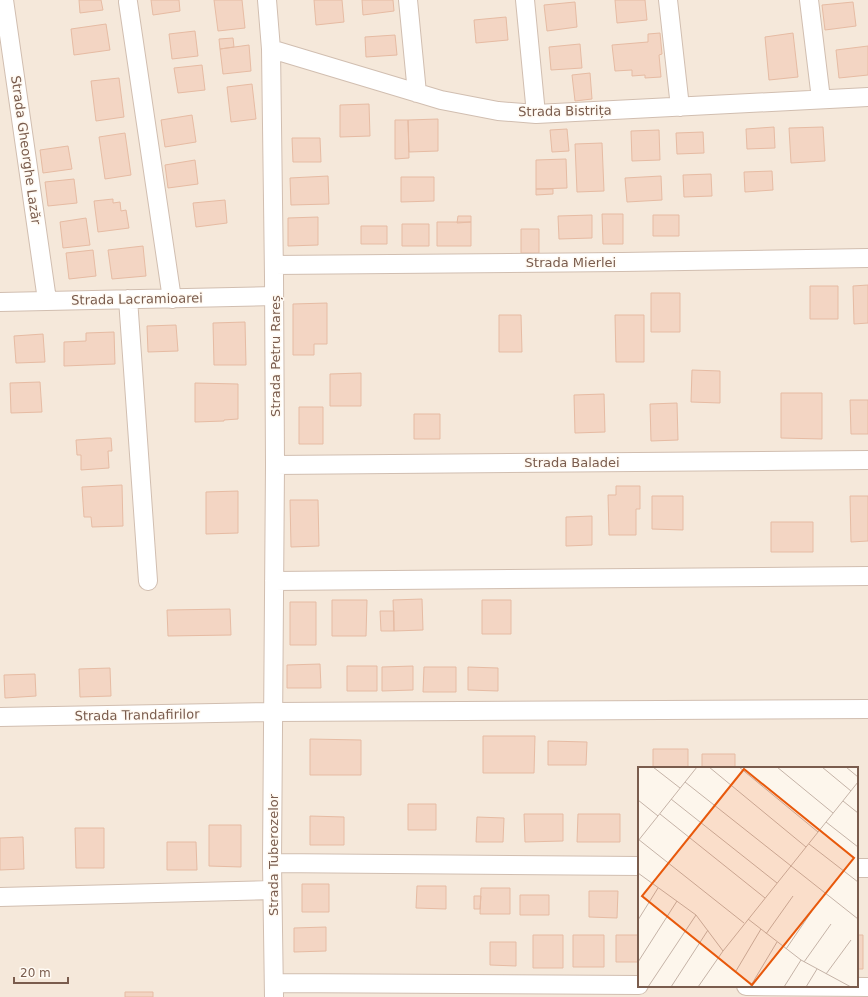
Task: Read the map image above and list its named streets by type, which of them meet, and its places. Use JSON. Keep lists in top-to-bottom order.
{
  "streets": {
    "street": [
      "Strada Bistrița",
      "Strada Gheorghe Lazăr",
      "Strada Mierlei",
      "Strada Lacramioarei",
      "Strada Petru Rareș",
      "Strada Baladei",
      "Strada Trandafirilor",
      "Strada Tuberozelor"
    ]
  },
  "crossings": [
    ["Strada Bistrița", "Strada Petru Rareș"],
    ["Strada Gheorghe Lazăr", "Strada Lacramioarei"],
    ["Strada Mierlei", "Strada Petru Rareș"],
    ["Strada Lacramioarei", "Strada Petru Rareș"],
    ["Strada Petru Rareș", "Strada Baladei"],
    ["Strada Petru Rareș", "Strada Trandafirilor"],
    ["Strada Petru Rareș", "Strada Tuberozelor"],
    ["Strada Trandafirilor", "Strada Tuberozelor"]
  ],
  "scale_bar": "20 m"
}
